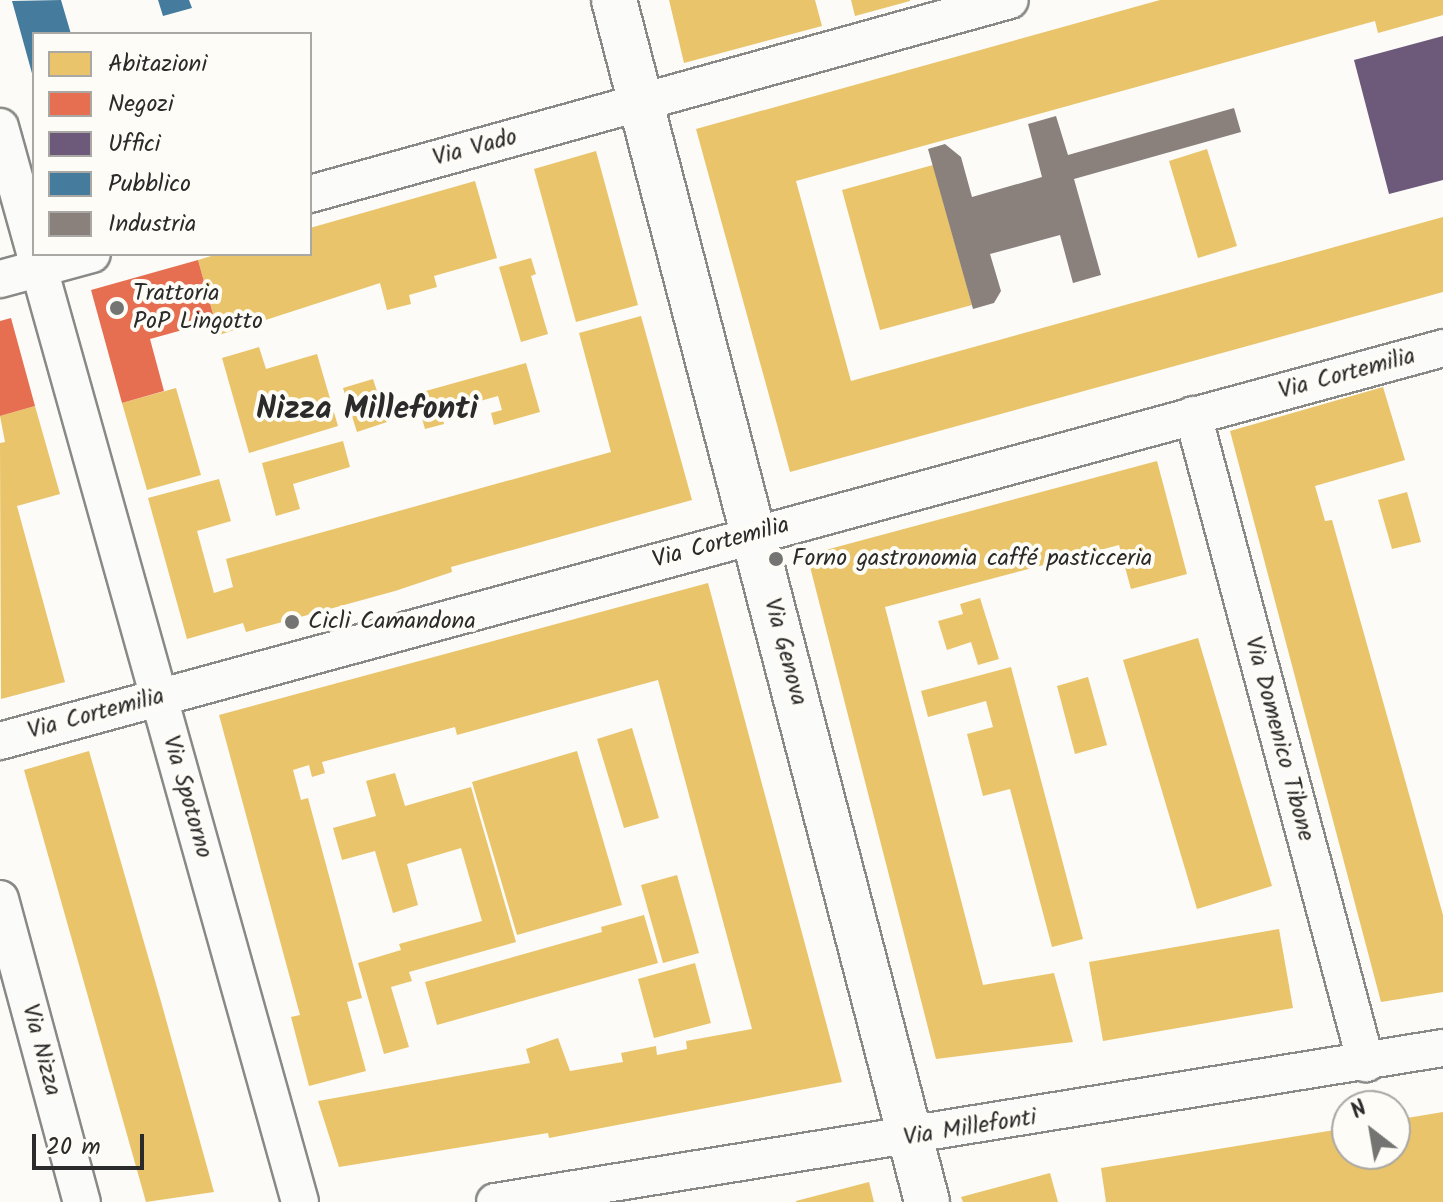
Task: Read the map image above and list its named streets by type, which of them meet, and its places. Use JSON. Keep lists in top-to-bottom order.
{
  "streets": {
    "street": [
      "Via Vado",
      "Via Cortemilia",
      "Via Genova",
      "Via Domenico Tibone",
      "Via Spotorno",
      "Via Nizza",
      "Via Millefonti"
    ]
  },
  "crossings": [
    ["Via Vado", "Via Genova"],
    ["Via Cortemilia", "Via Genova"],
    ["Via Cortemilia", "Via Domenico Tibone"],
    ["Via Cortemilia", "Via Spotorno"],
    ["Via Genova", "Via Millefonti"],
    ["Via Domenico Tibone", "Via Millefonti"]
  ],
  "districts": ["Nizza Millefonti"],
  "places": ["Trattoria PoP Lingotto", "Forno gastronomia caffé pasticceria", "Cicli Camandona"],
  "legend": [
    "Abitazioni",
    "Negozi",
    "Uffici",
    "Pubblico",
    "Industria"
  ],
  "scale_bar": "20 m",
  "north": "top left"
}
